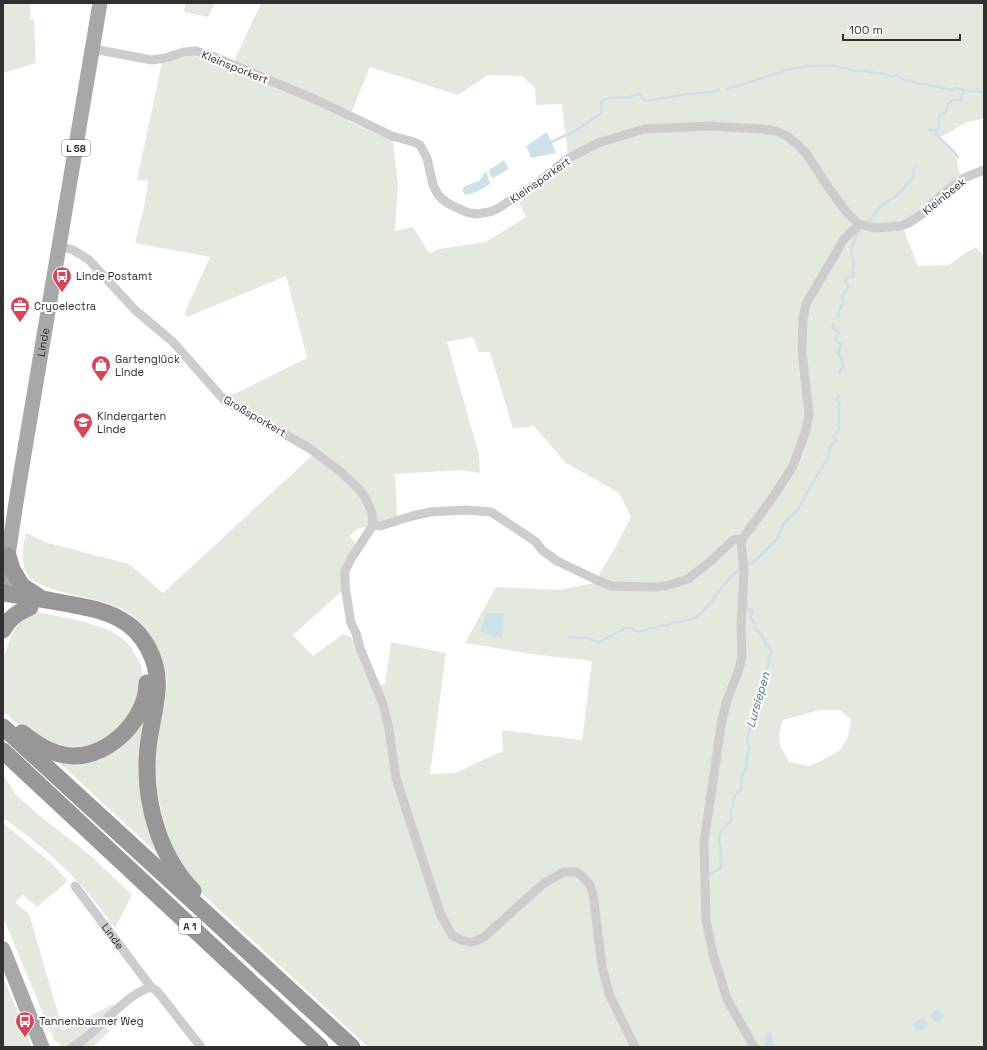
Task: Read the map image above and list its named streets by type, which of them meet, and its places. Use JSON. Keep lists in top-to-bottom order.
{
  "streets": {
    "highway": ["A 1"],
    "main road": ["L 58", "Linde"],
    "street": ["Kleinsporkert", "Kleinbeek", "Großsporkert"]
  },
  "crossings": [
    ["Kleinsporkert", "Kleinbeek"],
    ["Kleinsporkert", "Linde"],
    ["Linde", "Großsporkert"]
  ],
  "water": ["Lursiepen"],
  "places": {
    "bus stop": ["Linde Postamt", "Tannenbaumer Weg"],
    "office": ["Cryoelectra"],
    "shop": ["Gartenglück Linde"],
    "school or university": ["Kindergarten Linde"]
  },
  "scale_bar": "100 m"
}
